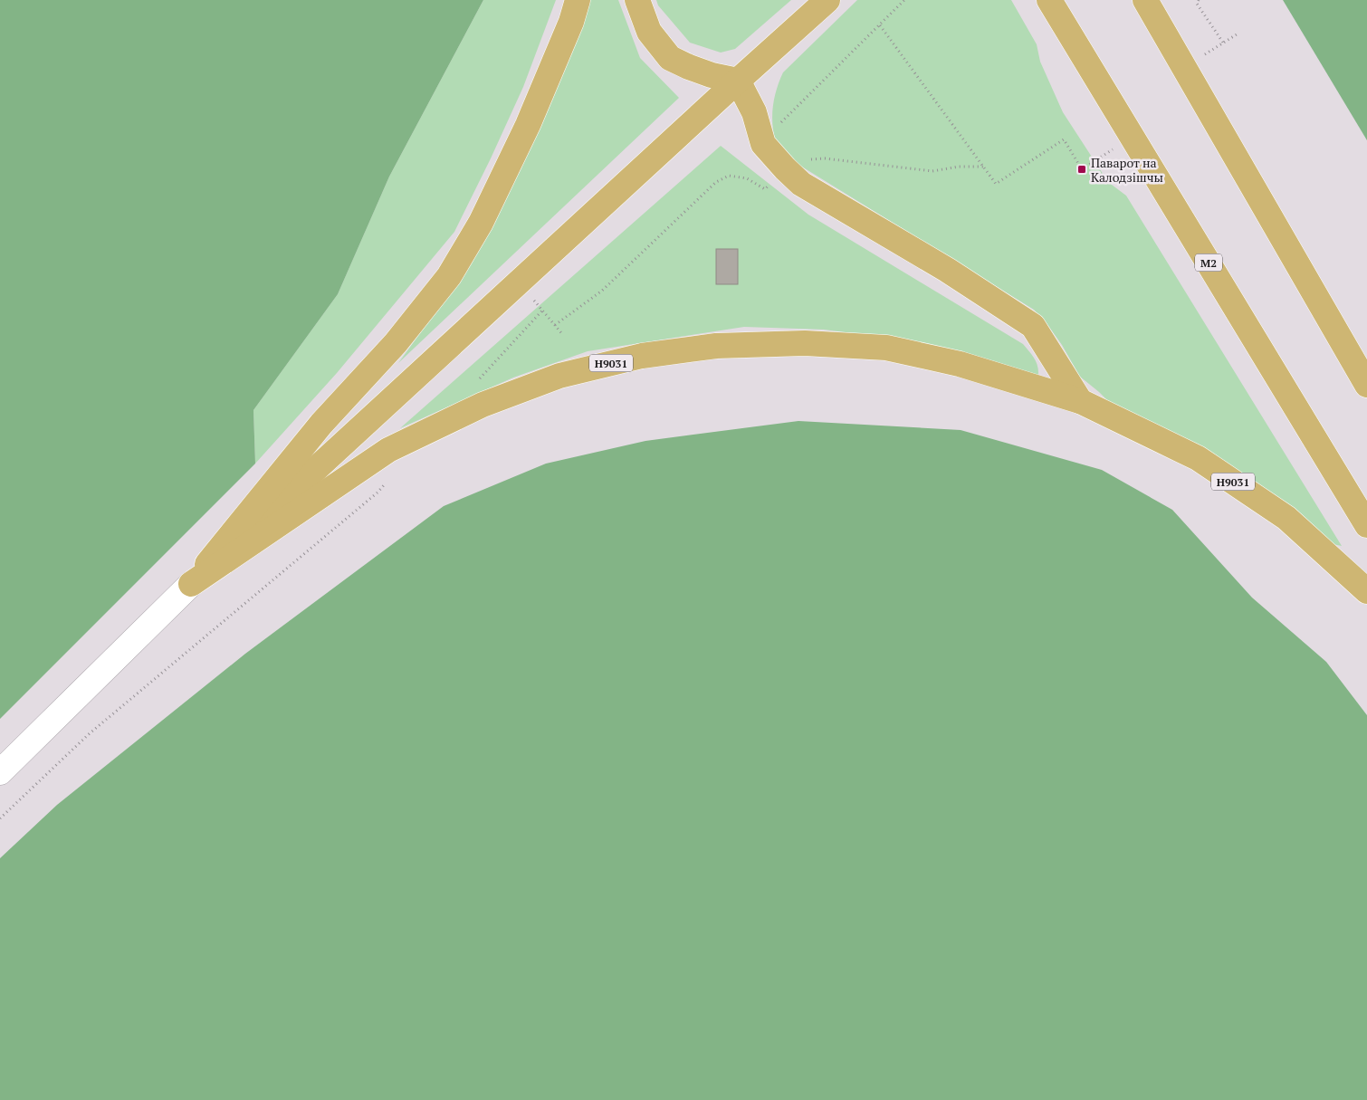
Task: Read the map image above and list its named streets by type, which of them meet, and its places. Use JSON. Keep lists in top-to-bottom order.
{
  "streets": {
    "highway": ["М2", "Н9031"]
  },
  "places": {
    "transit": ["Паварот на Калодзішчы"]
  }
}
